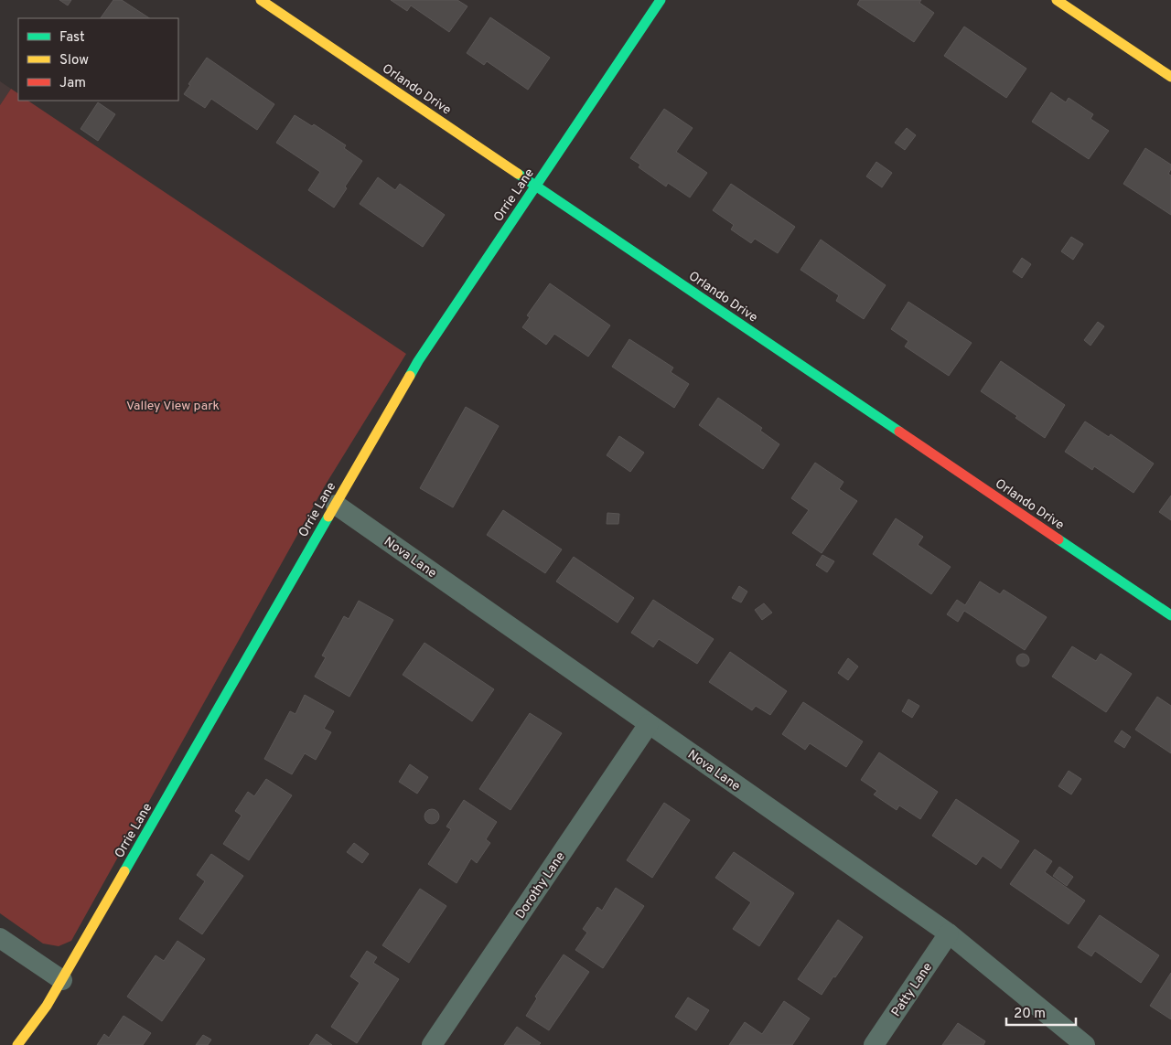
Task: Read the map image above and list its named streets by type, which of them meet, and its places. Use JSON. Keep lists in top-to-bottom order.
{
  "streets": {
    "street": [
      "Orlando Drive",
      "Orrie Lane",
      "Nova Lane",
      "Dorothy Lane",
      "Patty Lane"
    ]
  },
  "crossings": [
    ["Orlando Drive", "Orrie Lane"],
    ["Orrie Lane", "Nova Lane"],
    ["Nova Lane", "Dorothy Lane"],
    ["Nova Lane", "Patty Lane"]
  ],
  "parks": ["Valley View park"],
  "legend": ["Fast", "Slow", "Jam"],
  "scale_bar": "20 m"
}
